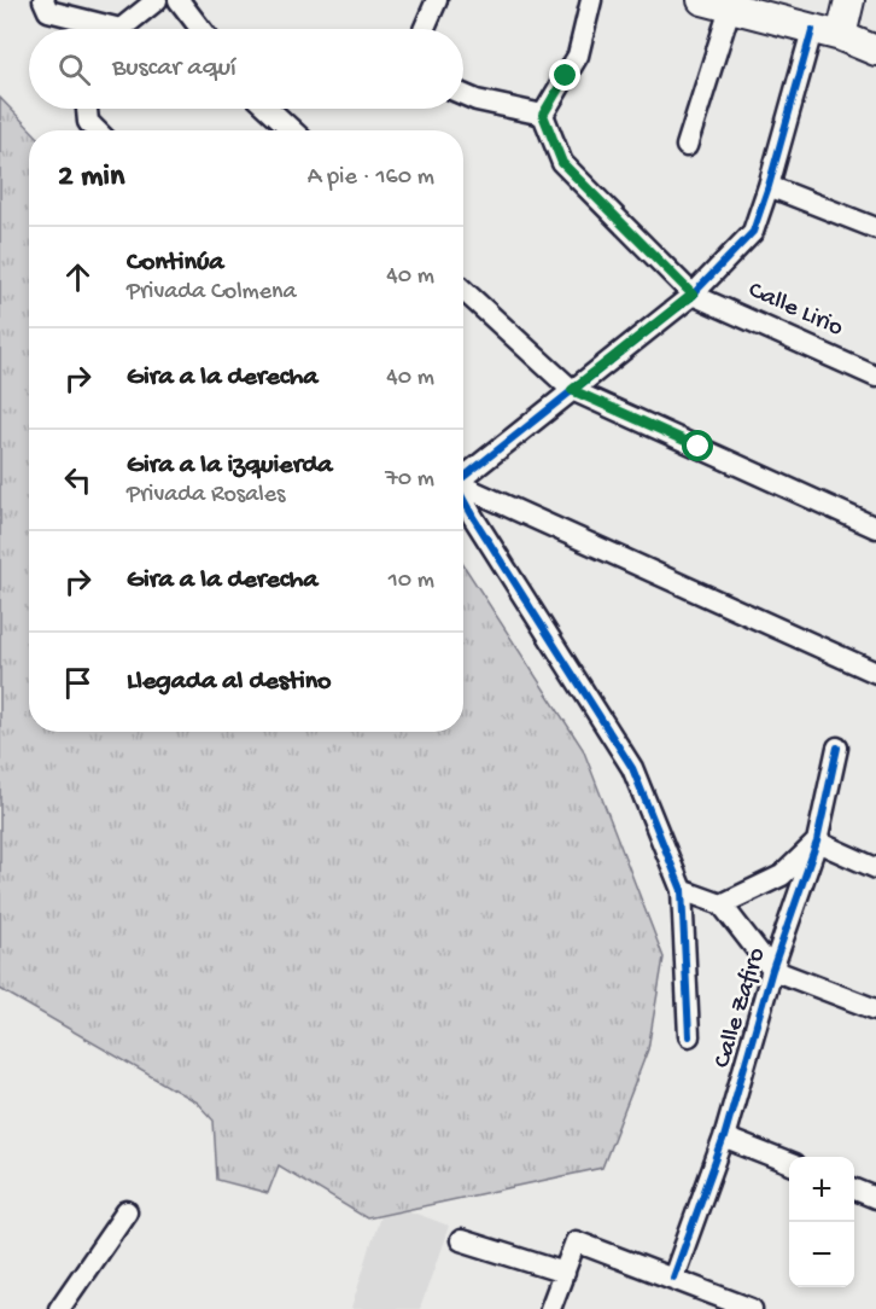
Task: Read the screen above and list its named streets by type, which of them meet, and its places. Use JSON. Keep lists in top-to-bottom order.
{
  "streets": {
    "street": ["Calle Lirio", "Calle Zafiro"]
  },
  "page": {
    "search": "Buscar aquí",
    "heading": ["2 min", "A pie · 160 m"],
    "list": [
      ["Continúa", "Privada Colmena", "40 m"],
      ["Gira a la derecha", "40 m"],
      ["Gira a la izquierda", "Privada Rosales", "70 m"],
      ["Gira a la derecha", "10 m"],
      "Llegada al destino"
    ],
    "map_buttons": ["+", "−"]
  }
}
